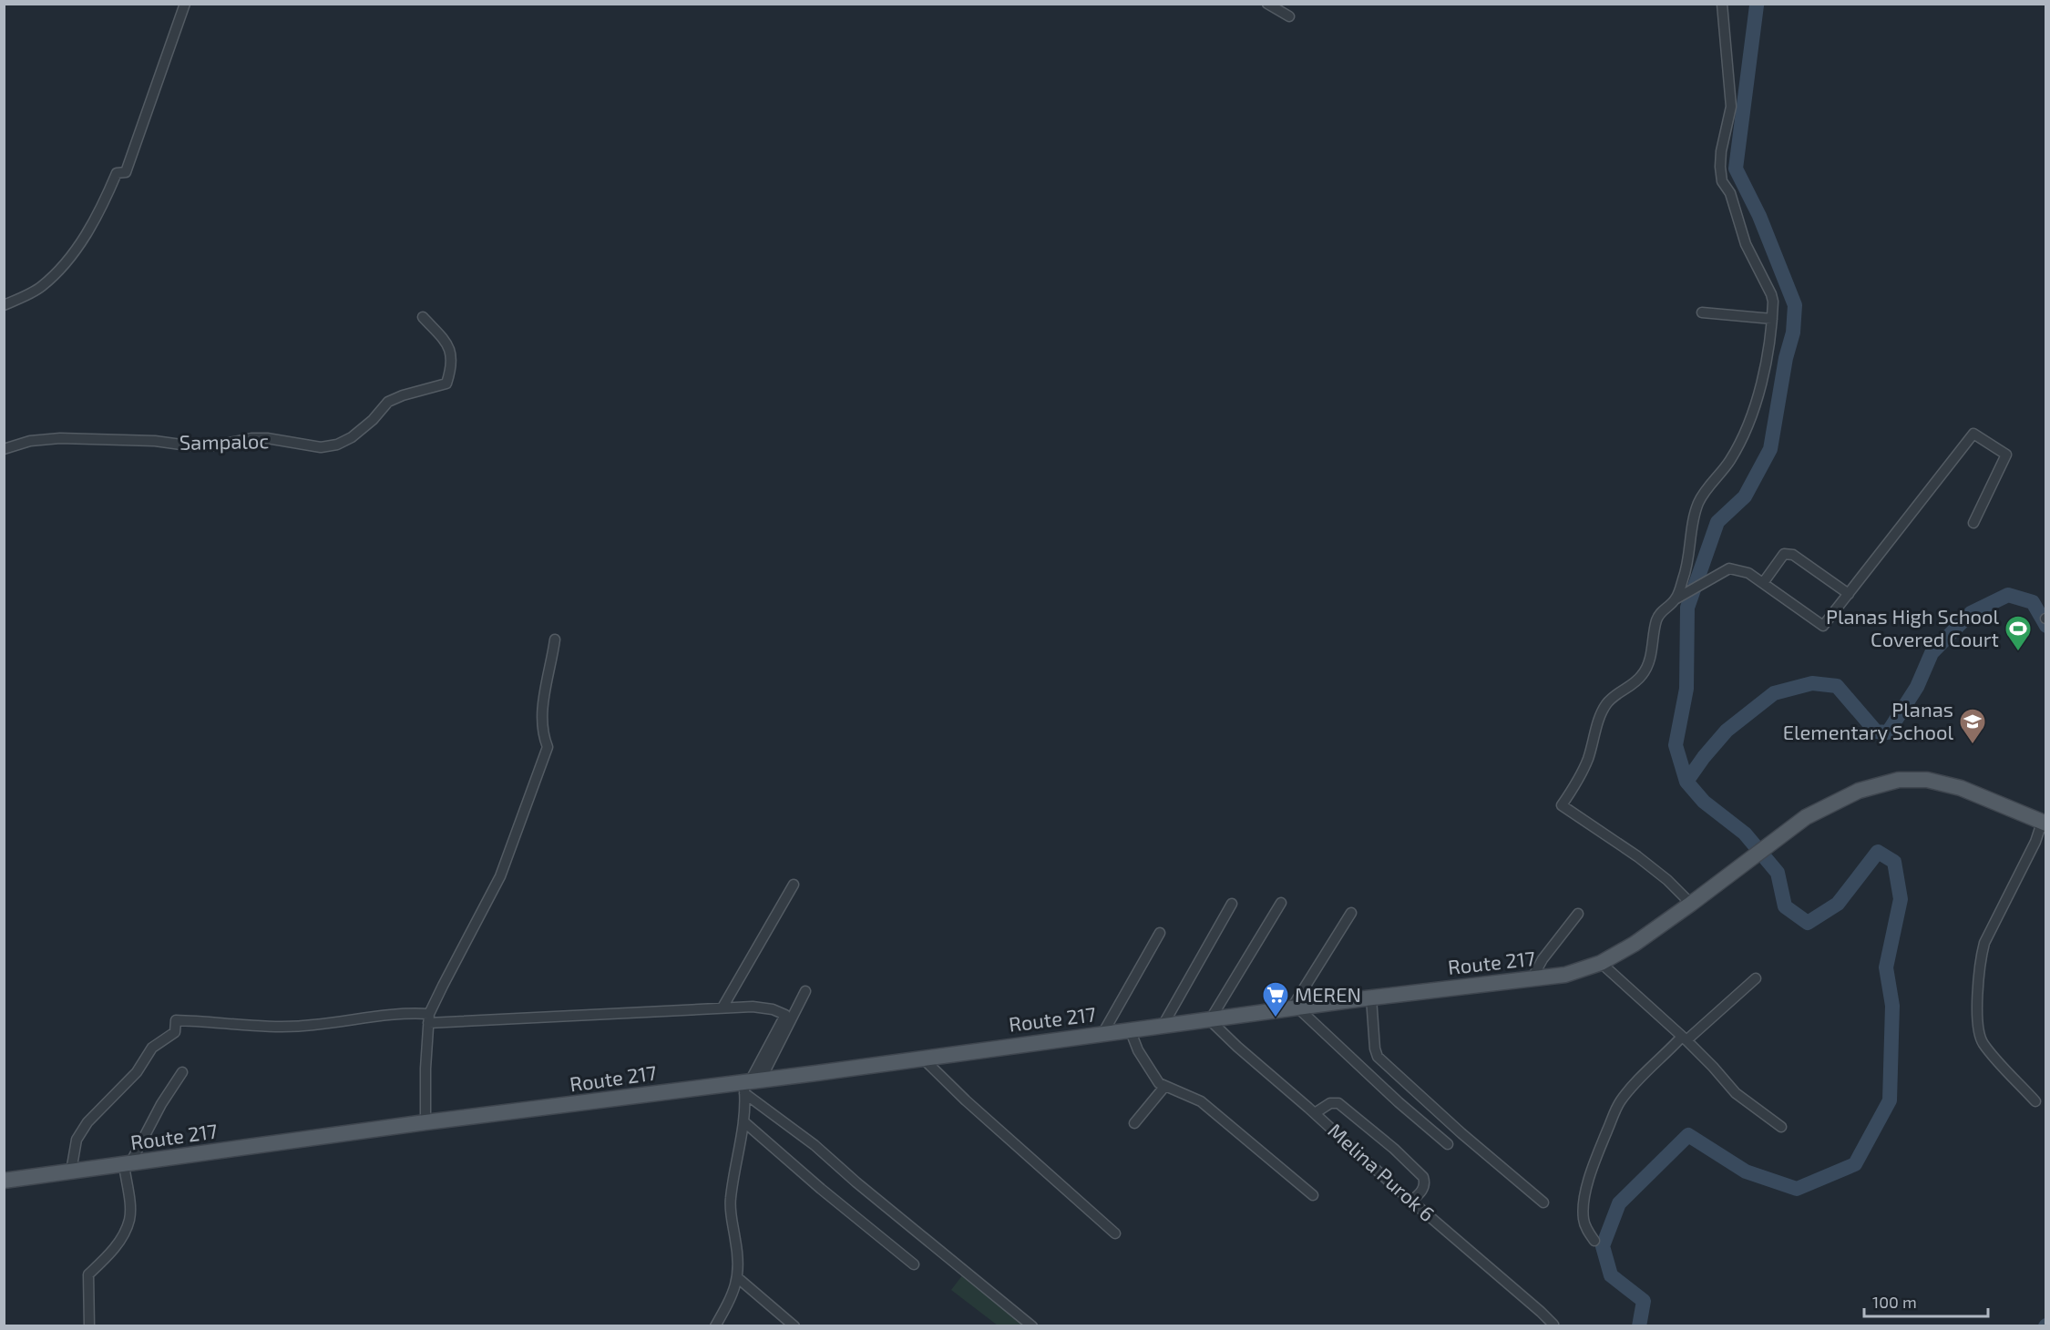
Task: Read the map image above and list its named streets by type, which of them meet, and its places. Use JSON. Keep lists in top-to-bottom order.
{
  "streets": {
    "main road": ["Route 217"],
    "street": ["Sampaloc", "Melina Purok 6"]
  },
  "crossings": [
    ["Route 217", "Melina Purok 6"]
  ],
  "places": {
    "sports": ["Planas High School Covered Court"],
    "school or university": ["Planas Elementary School"],
    "supermarket": ["MEREN"]
  },
  "scale_bar": "100 m"
}
